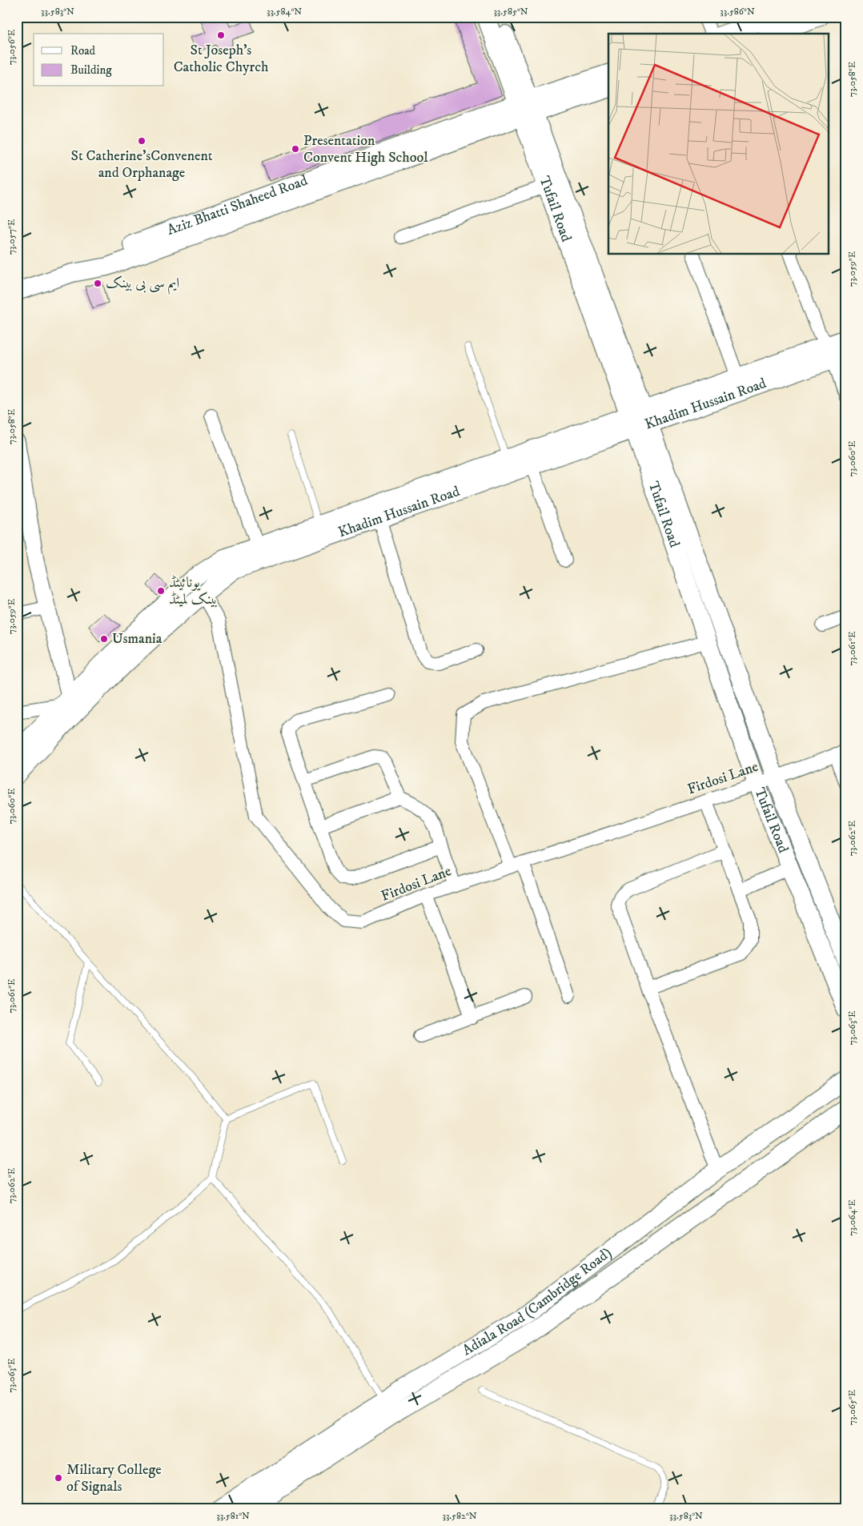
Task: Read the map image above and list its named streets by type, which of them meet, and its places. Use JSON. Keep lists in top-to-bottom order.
{
  "streets": {
    "main road": [
      "Aziz Bhatti Shaheed Road",
      "Tufail Road",
      "Khadim Hussain Road",
      "Adiala Road (Cambridge Road)"
    ],
    "street": ["Firdosi Lane"]
  },
  "crossings": [
    ["Aziz Bhatti Shaheed Road", "Tufail Road"],
    ["Tufail Road", "Khadim Hussain Road"],
    ["Tufail Road", "Firdosi Lane"],
    ["Khadim Hussain Road", "Firdosi Lane"]
  ],
  "places": [
    "St Joseph's Catholic Chyrch",
    "St Catherine'sConvenent and Orphanage",
    "Presentation Convent High School",
    "ایم سی بی بینک",
    "یونائیٹڈ بینک لمیٹڈ",
    "Usmania",
    "Military College of Signals"
  ],
  "legend": ["Road", "Building"],
  "coordinates": [
    "33.583°N",
    "33.584°N",
    "33.585°N",
    "33.586°N",
    "73.056°E",
    "73.058°E",
    "73.057°E",
    "73.059°E",
    "73.060°E",
    "73.061°E",
    "73.062°E",
    "73.063°E",
    "73.064°E",
    "73.065°E",
    "33.581°N",
    "33.582°N"
  ]
}
